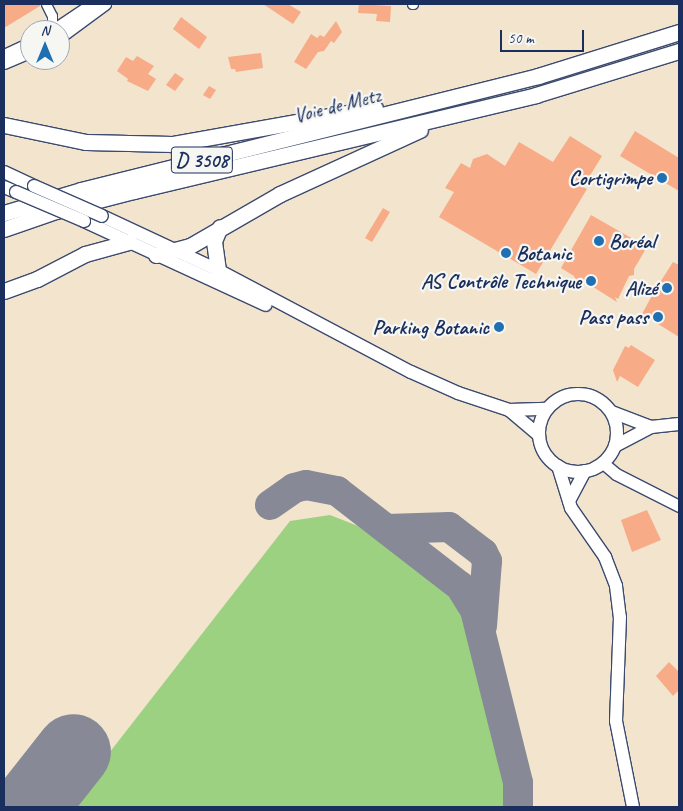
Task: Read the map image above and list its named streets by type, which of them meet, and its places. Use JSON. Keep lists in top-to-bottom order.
{
  "streets": {
    "highway": ["Voie de Metz", "D 3508"]
  },
  "places": [
    "Cortigrimpe",
    "Boréal",
    "Botanic",
    "AS Contrôle Technique",
    "Alizé",
    "Pass pass",
    "Parking Botanic"
  ],
  "scale_bar": "50 m",
  "north": "top"
}
